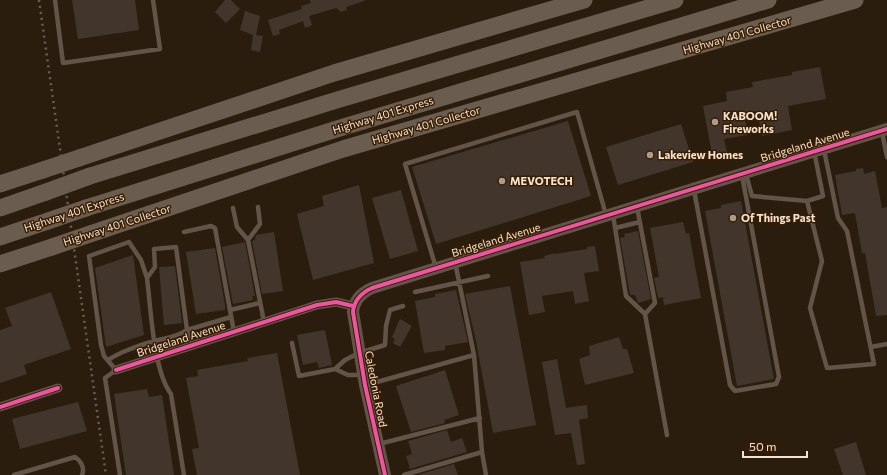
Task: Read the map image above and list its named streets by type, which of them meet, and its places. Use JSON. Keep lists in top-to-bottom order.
{
  "streets": {
    "highway": ["Highway 401 Collector", "Highway 401 Express"],
    "street": ["Bridgeland Avenue", "Caledonia Road"]
  },
  "crossings": [
    ["Bridgeland Avenue", "Caledonia Road"]
  ],
  "places": [
    "KABOOM! Fireworks",
    "Lakeview Homes",
    "MEVOTECH",
    "Of Things Past"
  ],
  "scale_bar": "50 m"
}
